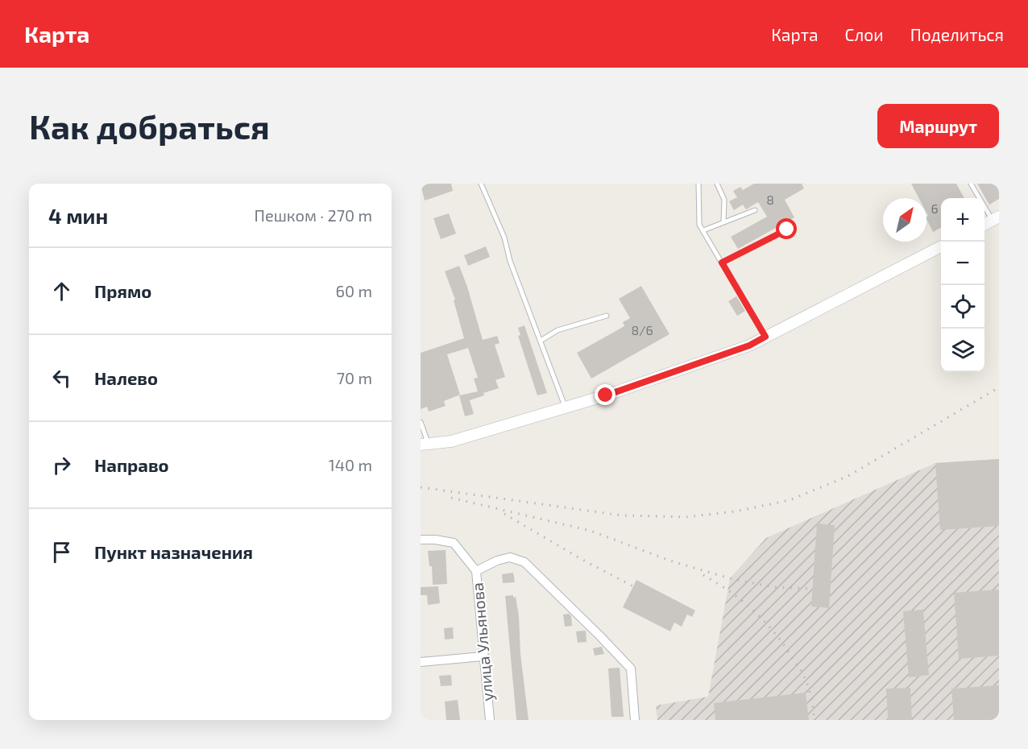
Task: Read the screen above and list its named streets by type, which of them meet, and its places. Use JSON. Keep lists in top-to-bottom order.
{
  "streets": {
    "street": ["улица Ульянова"]
  },
  "house_numbers": ["8", "6", "8/6"],
  "north": "top right",
  "page": {
    "header": "Карта",
    "nav": ["Карта", "Слои", "Поделиться"],
    "buttons": "Маршрут",
    "title": "Как добраться",
    "heading": ["4 мин", "Пешком · 270 m"],
    "map_buttons": ["+", "−"],
    "list": [
      ["Прямо", "60 m"],
      ["Налево", "70 m"],
      ["Направо", "140 m"],
      "Пункт назначения"
    ]
  }
}
